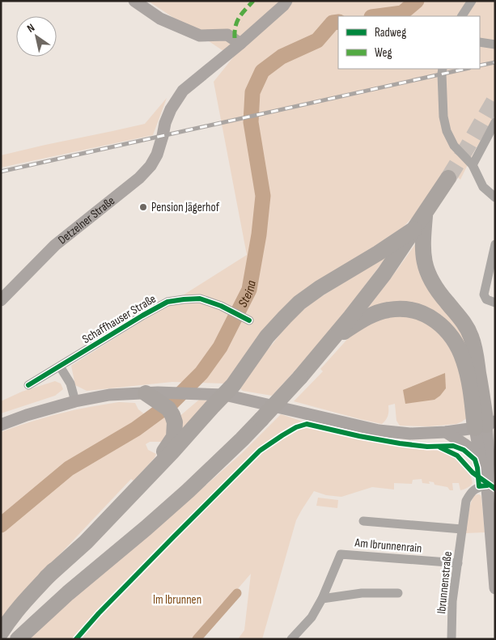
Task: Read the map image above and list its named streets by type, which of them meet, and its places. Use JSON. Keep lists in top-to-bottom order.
{
  "streets": {
    "main road": ["Detzelner Straße"],
    "street": ["Schaffhauser Straße", "Am Ibrunnenrain", "Ibrunnenstraße"]
  },
  "crossings": [
    ["Am Ibrunnenrain", "Ibrunnenstraße"]
  ],
  "water": ["Steina"],
  "parks": ["Im Ibrunnen"],
  "places": ["Pension Jägerhof"],
  "legend": ["Radweg", "Weg"],
  "north": "top left"
}
